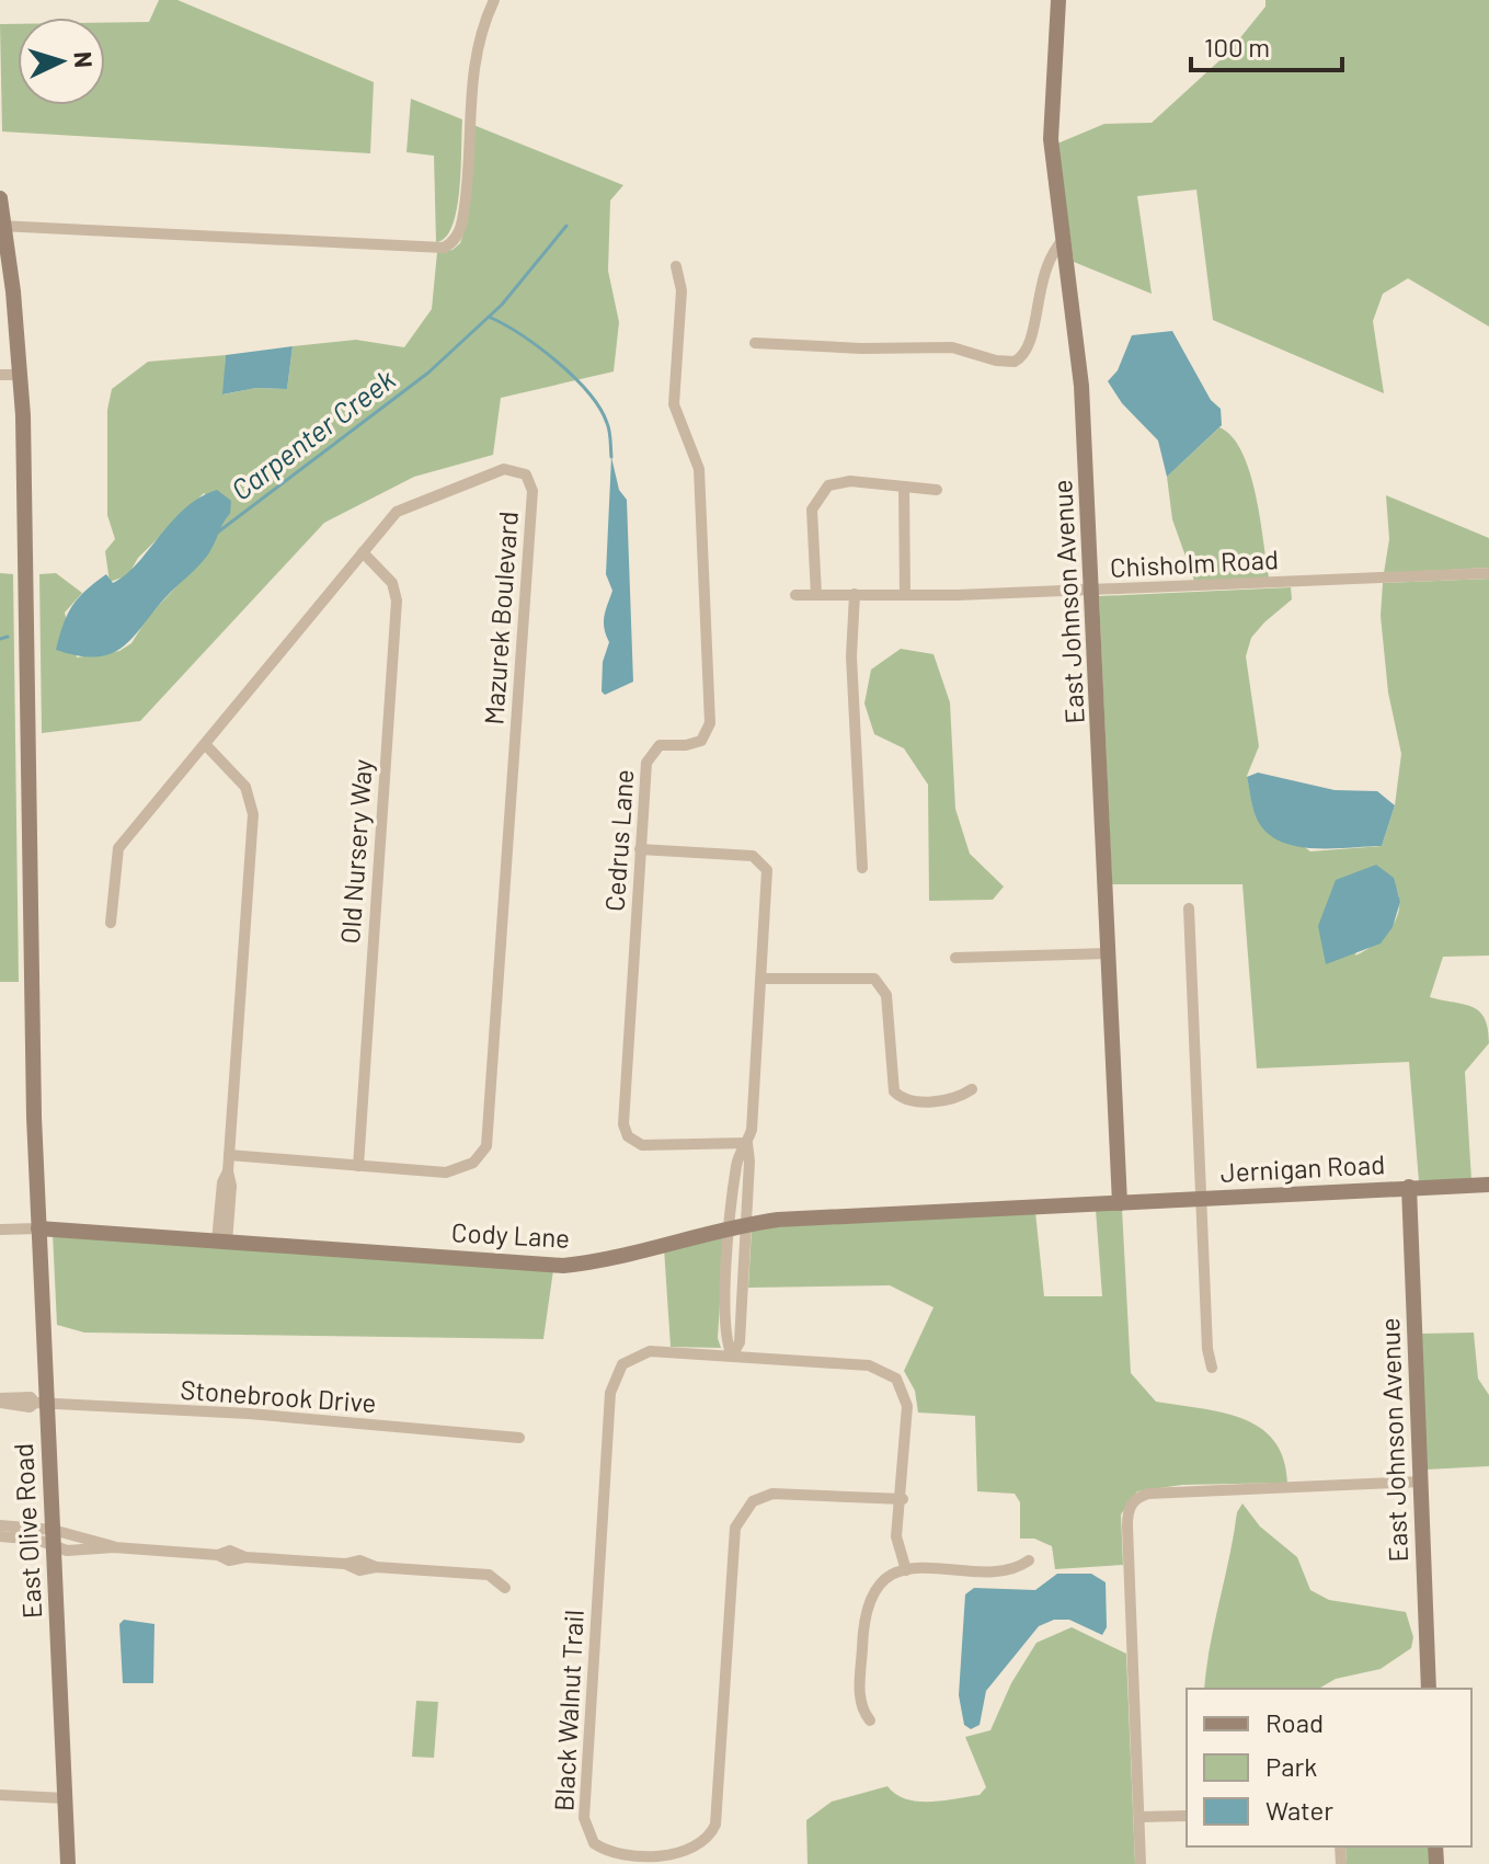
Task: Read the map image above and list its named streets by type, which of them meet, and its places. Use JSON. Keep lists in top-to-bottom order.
{
  "streets": {
    "street": [
      "Chisholm Road",
      "East Johnson Avenue",
      "Mazurek Boulevard",
      "Cedrus Lane",
      "Old Nursery Way",
      "Jernigan Road",
      "Cody Lane",
      "Stonebrook Drive",
      "East Olive Road",
      "Black Walnut Trail"
    ]
  },
  "crossings": [
    ["Chisholm Road", "East Johnson Avenue"],
    ["East Johnson Avenue", "Jernigan Road"],
    ["East Johnson Avenue", "Cody Lane"],
    ["Mazurek Boulevard", "Old Nursery Way"],
    ["Jernigan Road", "Cody Lane"],
    ["Cody Lane", "East Olive Road"],
    ["Stonebrook Drive", "East Olive Road"]
  ],
  "water": ["Carpenter Creek"],
  "legend": ["Road", "Park", "Water"],
  "scale_bar": "100 m",
  "north": "right"
}
